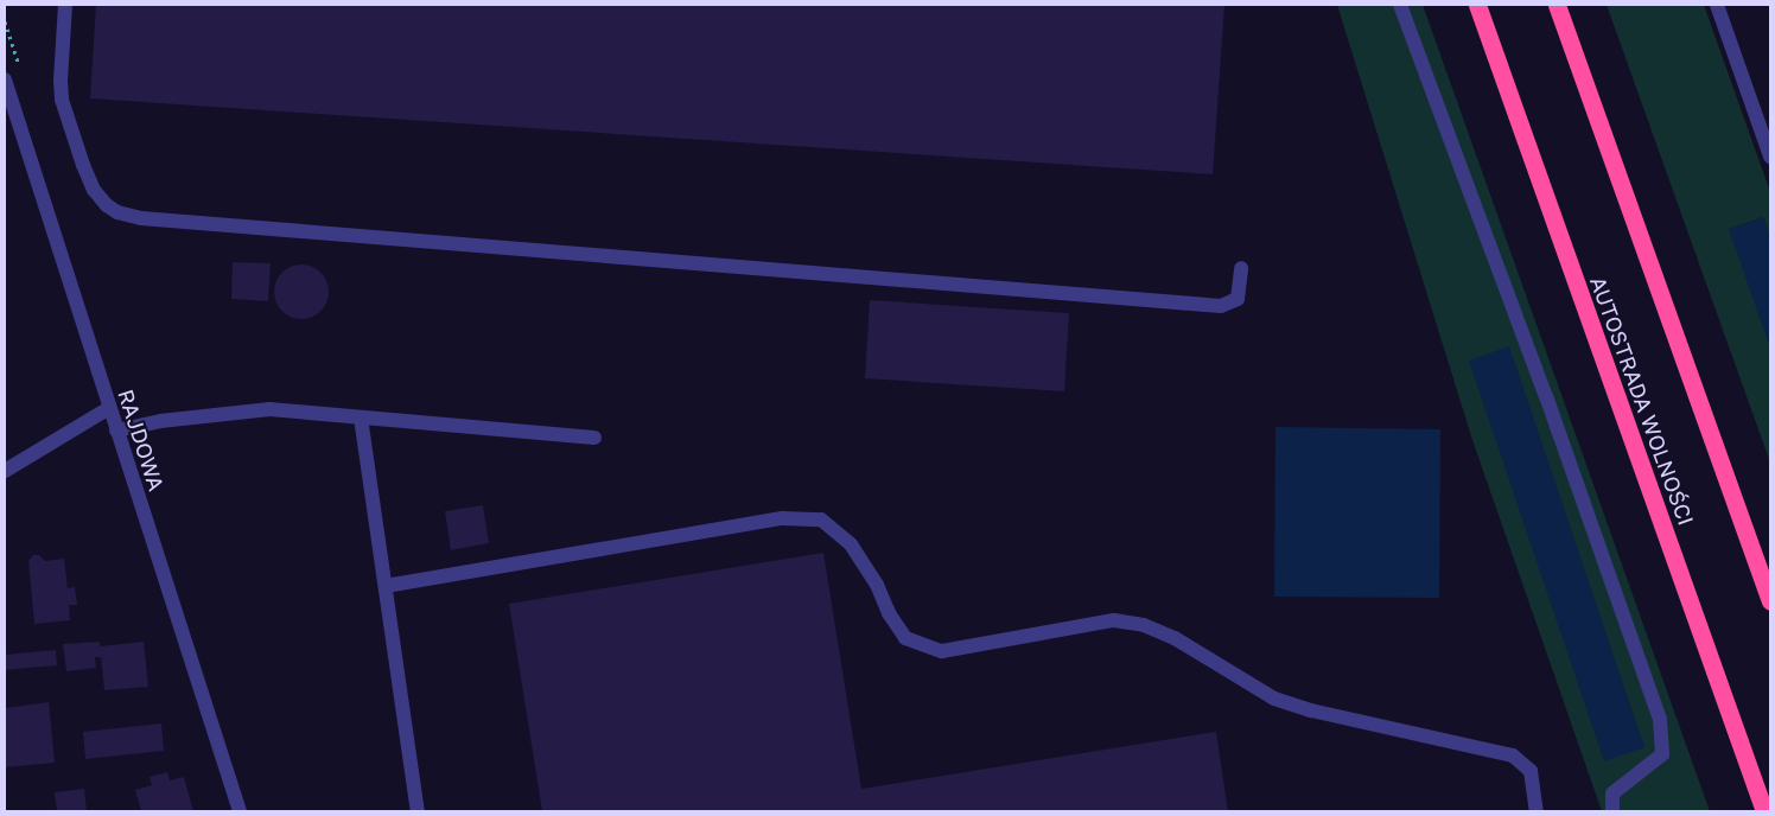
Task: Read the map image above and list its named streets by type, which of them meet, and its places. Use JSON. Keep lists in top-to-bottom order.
{
  "streets": {
    "highway": ["AUTOSTRADA WOLNOŚCI"],
    "street": ["RAJDOWA"]
  }
}
